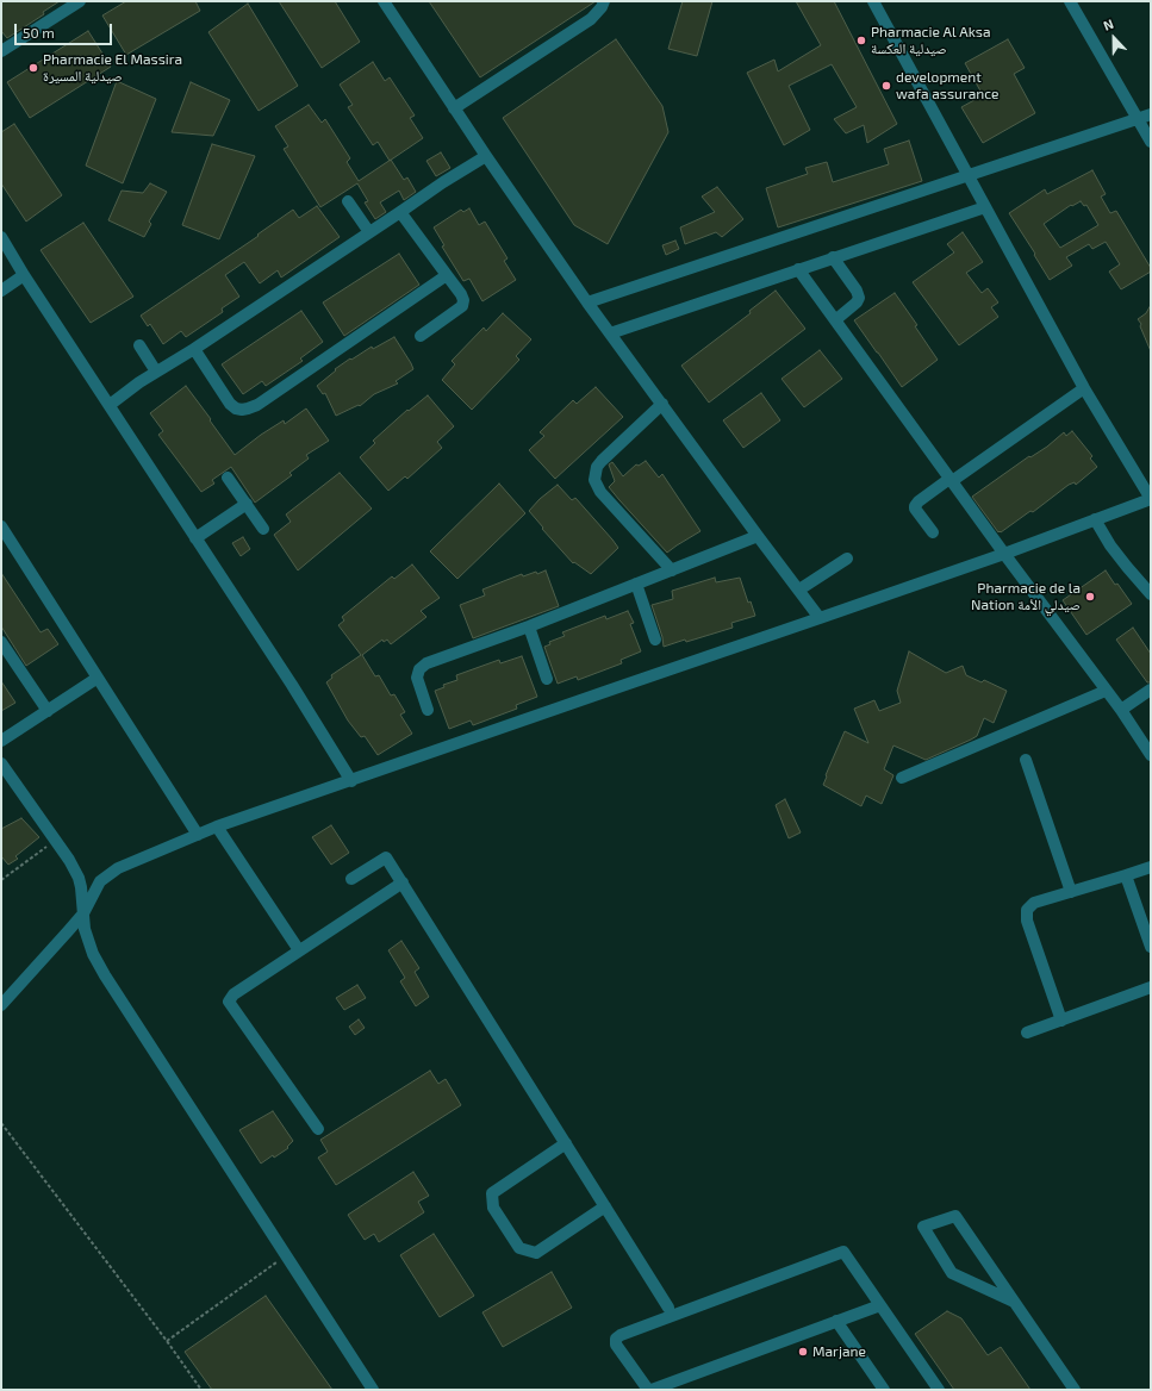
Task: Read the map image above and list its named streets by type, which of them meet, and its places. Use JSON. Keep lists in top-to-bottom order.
{
  "places": [
    "Pharmacie Al Aksa صيدلية العكسة",
    "Pharmacie El Massira صيدلية المسيرة",
    "development wafa assurance",
    "Pharmacie de la Nation صيدلي الأمة",
    "Marjane"
  ],
  "scale_bar": "50 m",
  "north": "top"
}
